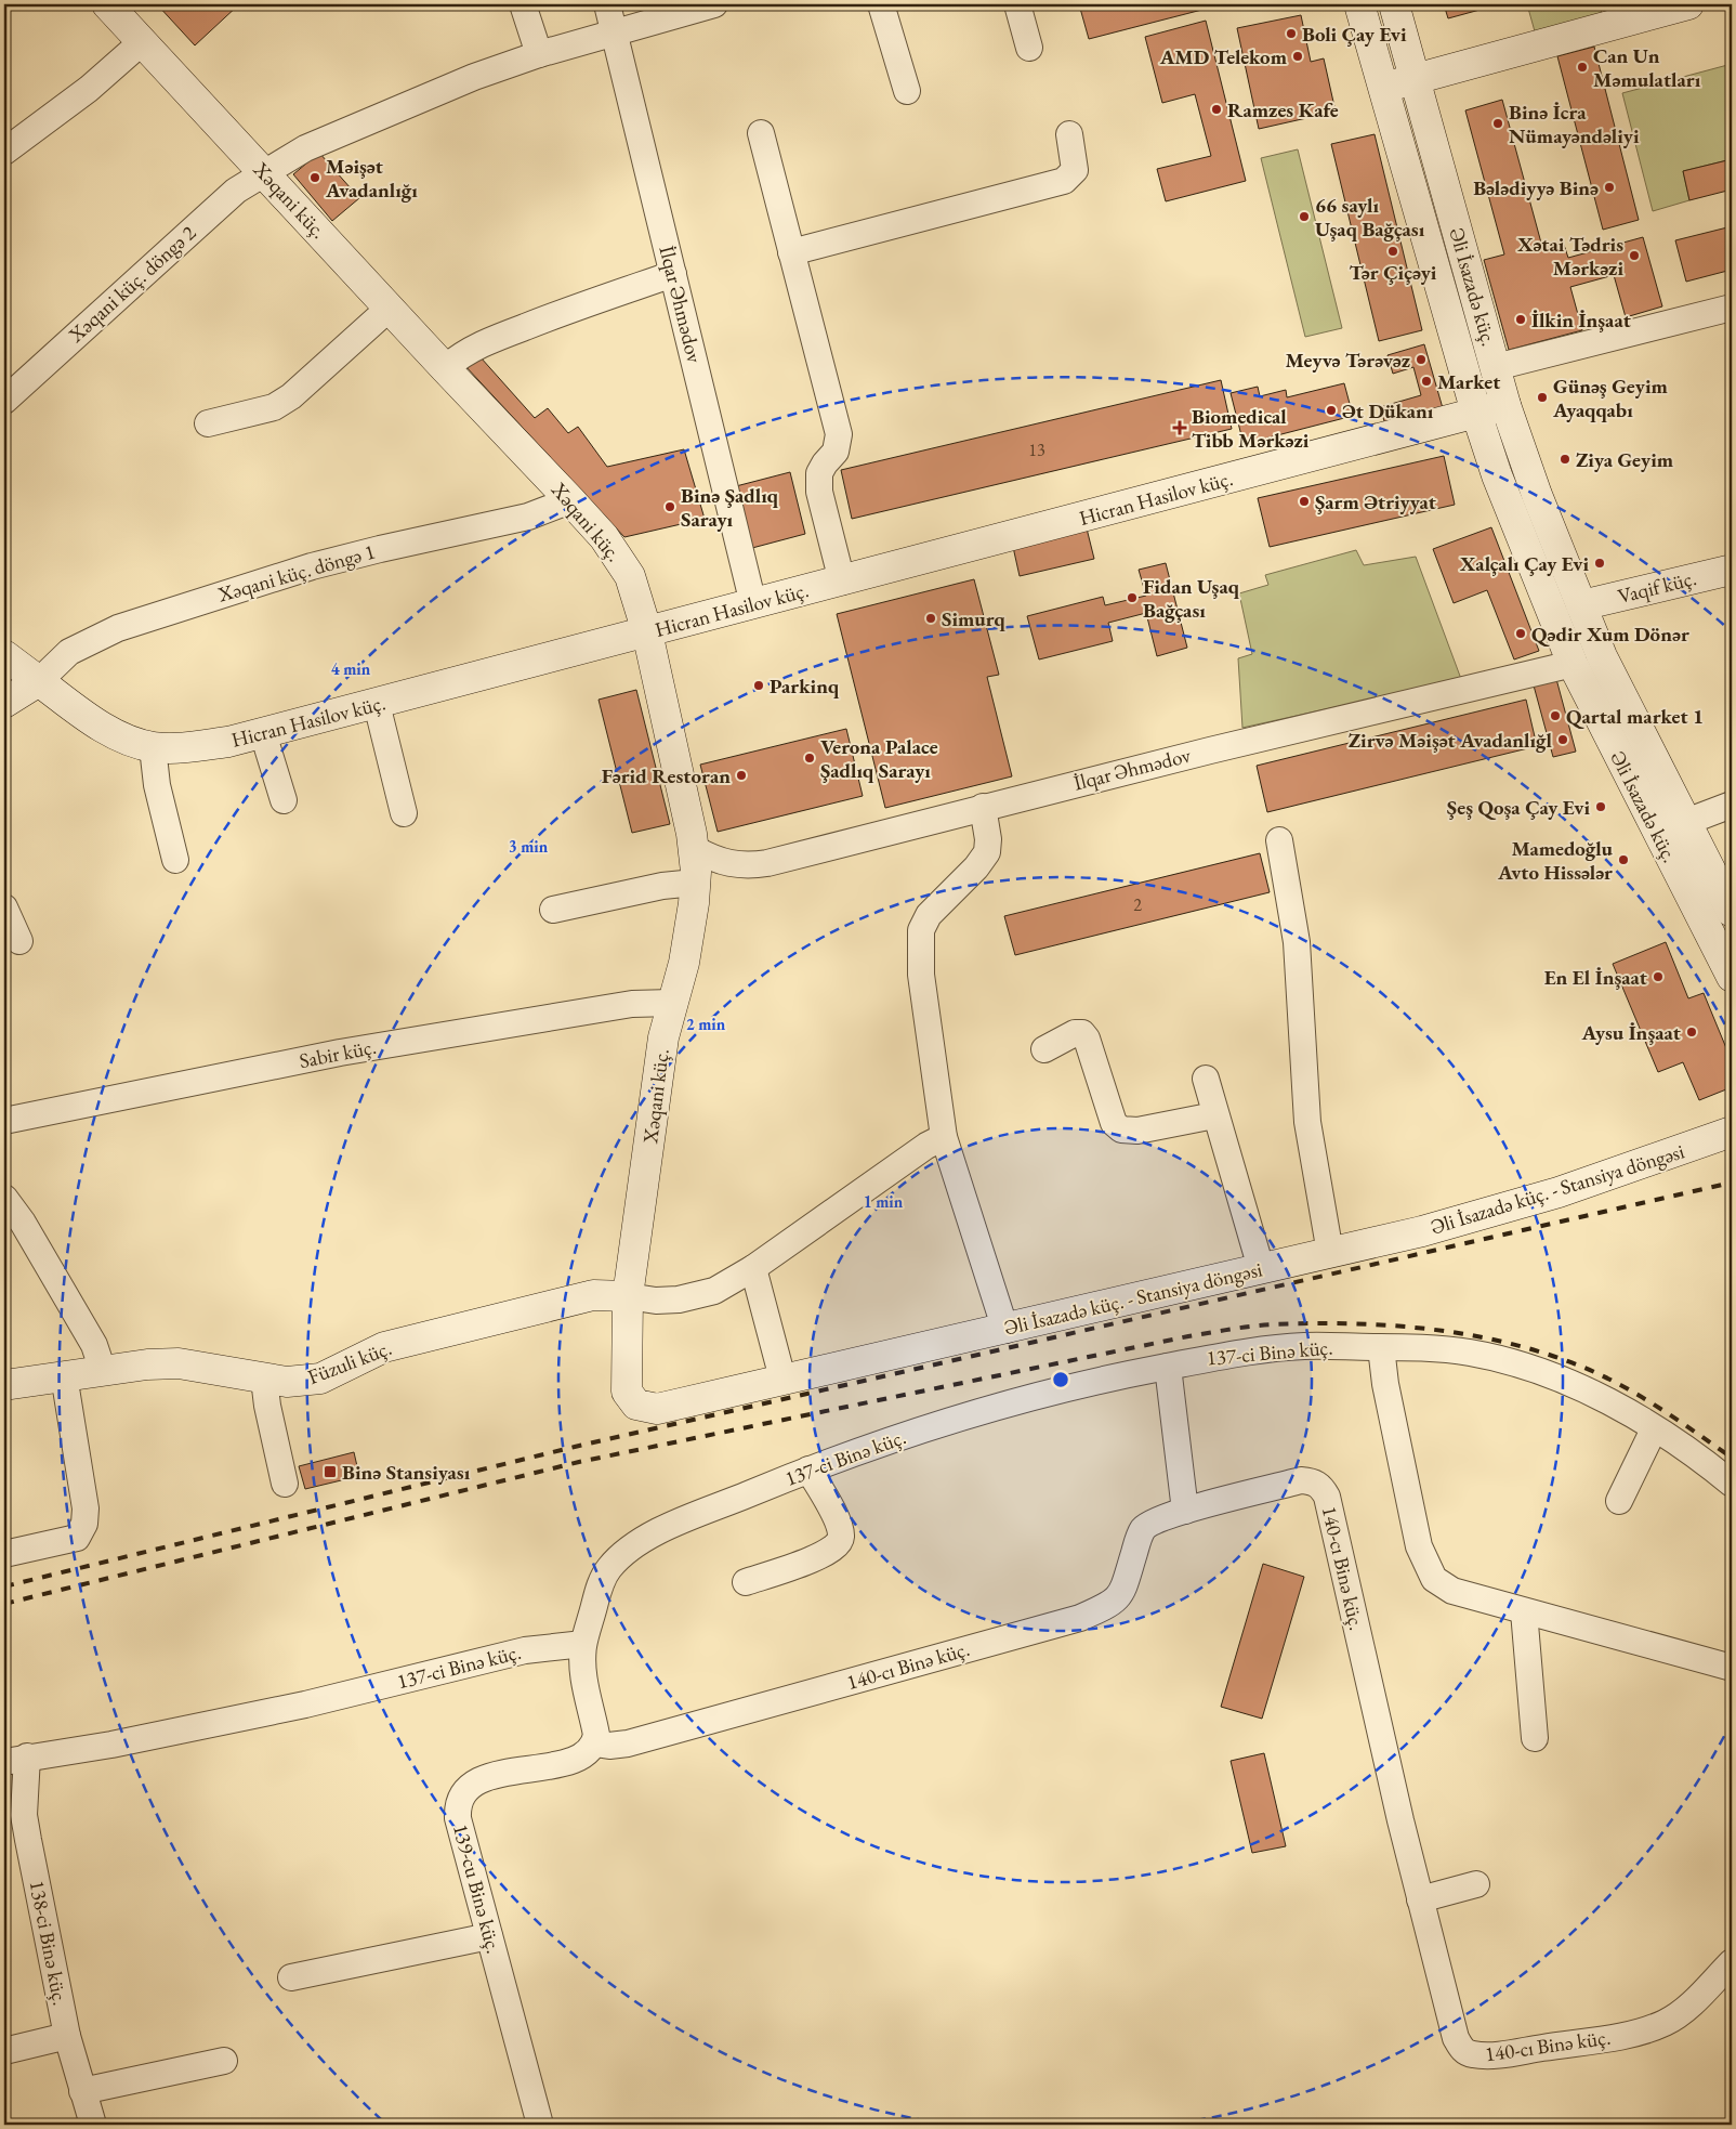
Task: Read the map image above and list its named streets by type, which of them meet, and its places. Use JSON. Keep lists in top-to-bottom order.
{
  "streets": {
    "street": [
      "Xəqani küç.",
      "Xəqani küç. döngə 2",
      "Əli İsazadə küç.",
      "İlqar Əhmədov",
      "Hicran Hasilov küç.",
      "Xəqani küç. döngə 1",
      "Vaqif küç.",
      "Sabir küç.",
      "Əli İsazadə küç. - Stansiya döngəsi",
      "137-ci Binə küç.",
      "Füzuli küç.",
      "140-cı Binə küç.",
      "139-cu Binə küç.",
      "138-ci Binə küç."
    ]
  },
  "crossings": [
    ["Xəqani küç.", "Xəqani küç. döngə 2"],
    ["Xəqani küç.", "İlqar Əhmədov"],
    ["Xəqani küç.", "Hicran Hasilov küç."],
    ["Xəqani küç.", "Xəqani küç. döngə 1"],
    ["Xəqani küç.", "Sabir küç."],
    ["Xəqani küç.", "Əli İsazadə küç. - Stansiya döngəsi"],
    ["Xəqani küç.", "Füzuli küç."],
    ["Xəqani küç. döngə 2", "İlqar Əhmədov"],
    ["Əli İsazadə küç.", "İlqar Əhmədov"],
    ["Əli İsazadə küç.", "Hicran Hasilov küç."],
    ["Əli İsazadə küç.", "Vaqif küç."],
    ["İlqar Əhmədov", "Hicran Hasilov küç."],
    ["Hicran Hasilov küç.", "Xəqani küç. döngə 1"],
    ["Əli İsazadə küç. - Stansiya döngəsi", "Füzuli küç."],
    ["137-ci Binə küç.", "138-ci Binə küç."],
    ["140-cı Binə küç.", "139-cu Binə küç."]
  ],
  "places": {
    "other": [
      "Boli Çay Evi",
      "AMD Telekom",
      "Can Un Məmulatları",
      "Ramzes Kafe",
      "Binǝ İcra Nümayəndəliyi",
      "Məişət Avadanlığı",
      "Bələdiyyə Binə",
      "66 saylı Uşaq Bağçası",
      "Tər Çiçəyi",
      "Xətai Tədris Mərkəzi",
      "İlkin İnşaat",
      "Meyvə Tərəvəz",
      "Market",
      "Günəş Geyim Ayaqqabı",
      "Ət Dükanı",
      "Ziya Geyim",
      "Şarm Ətriyyat",
      "Binə Şadlıq Sarayı",
      "Xalçalı Çay Evi",
      "Fidan Uşaq Bağçası",
      "Simurq",
      "Qədir Xum Dönər",
      "Parkinq",
      "Qartal market 1",
      "Zirvə Məişət Avadanlığl",
      "Verona Palace Şadlıq Sarayı",
      "Fərid Restoran",
      "Şeş Qoşa Çay Evi",
      "Mamedoğlu Avto Hissələr",
      "En El İnşaat",
      "Aysu İnşaat"
    ],
    "health": ["Biomedical Tibb Mərkəzi"],
    "transit": ["Binǝ Stansiyası"]
  },
  "house_numbers": ["13", "2"],
  "rings": [
    "4 min",
    "3 min",
    "2 min",
    "1 min"
  ]
}
